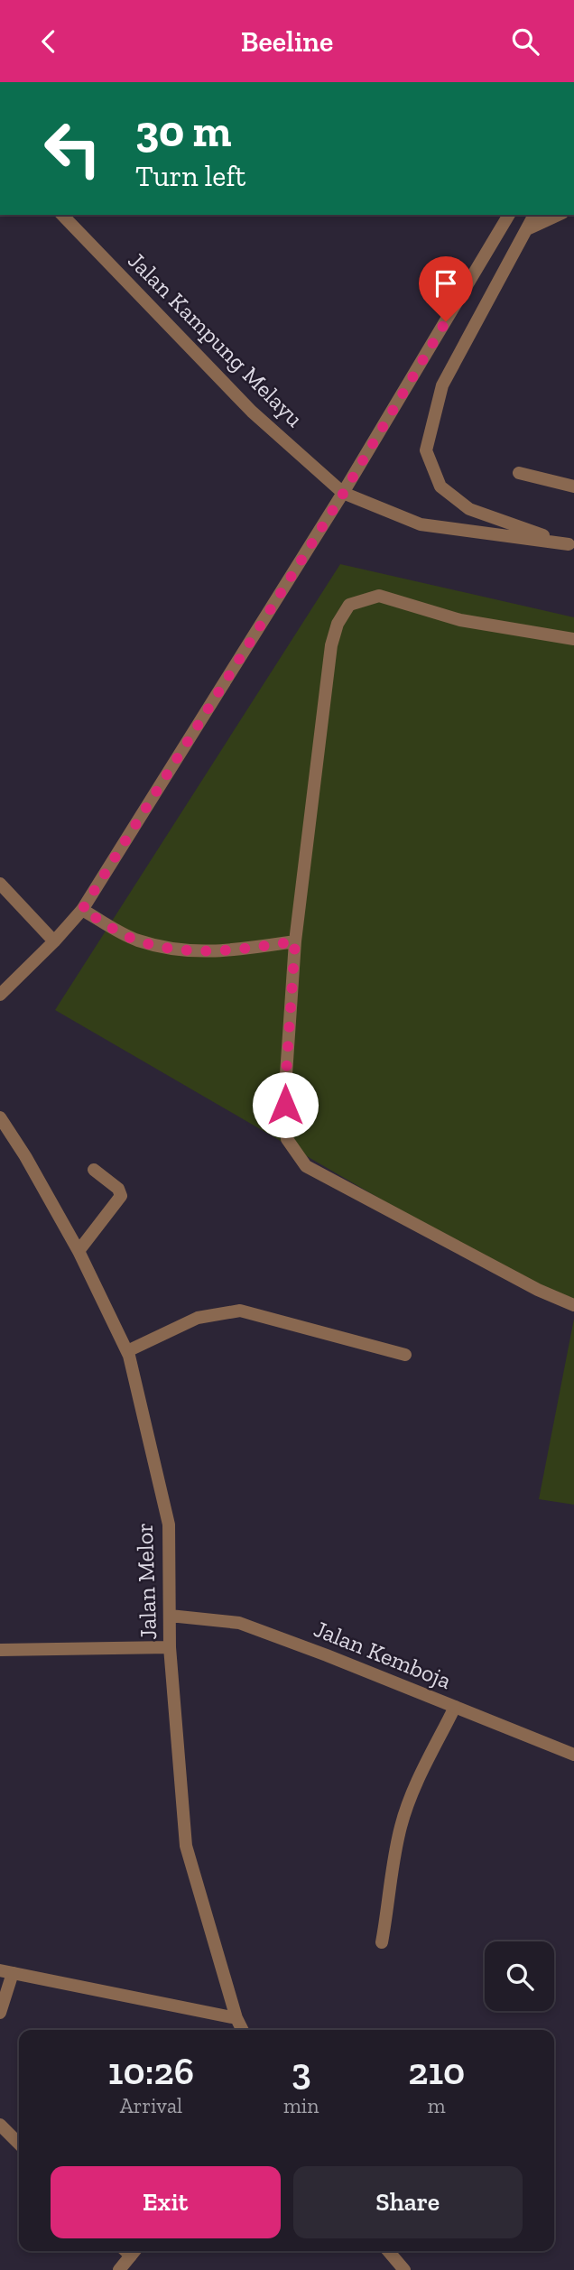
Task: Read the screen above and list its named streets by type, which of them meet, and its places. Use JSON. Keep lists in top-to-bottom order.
{
  "streets": {
    "street": ["Jalan Kampung Melayu", "Jalan Melor", "Jalan Kemboja"]
  },
  "crossings": [
    ["Jalan Melor", "Jalan Kemboja"]
  ],
  "page": {
    "header": "Beeline",
    "turn": ["30 m", "Turn left"],
    "eta": [
      "10:26",
      "Arrival",
      "3",
      "min",
      "210",
      "m"
    ],
    "buttons": ["Exit", "Share"]
  }
}
